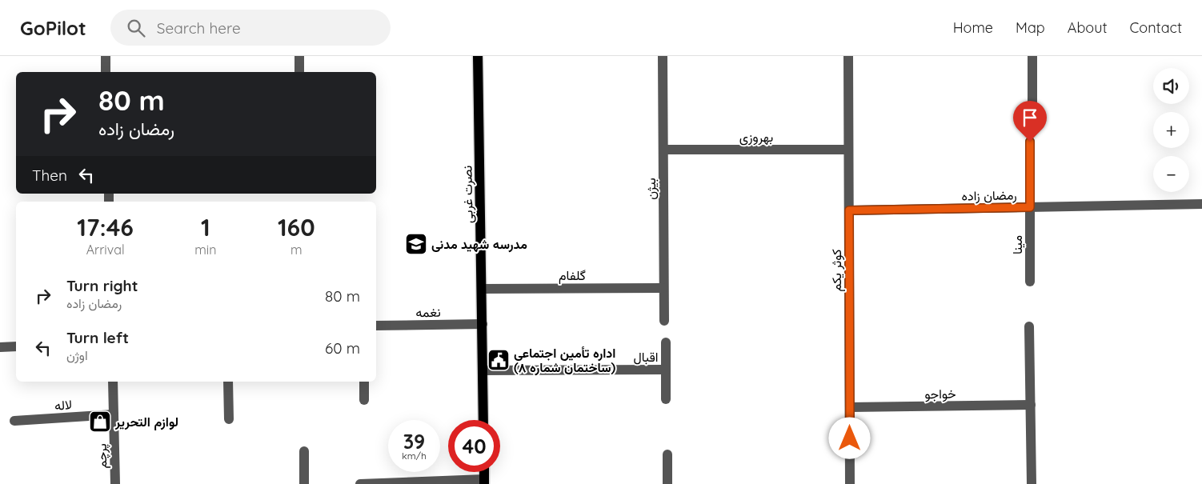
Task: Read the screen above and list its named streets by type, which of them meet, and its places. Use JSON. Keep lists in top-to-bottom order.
{
  "streets": {
    "main road": ["نصرت غربی"],
    "street": [
      "بهروزی",
      "بیژن",
      "رمضان زاده",
      "مینا",
      "کوثر یکم",
      "گلفام",
      "نغمه",
      "اقبال",
      "خواجو",
      "لاله",
      "پرچم"
    ]
  },
  "crossings": [
    ["بهروزی", "بیژن"],
    ["بهروزی", "کوثر یکم"],
    ["بیژن", "گلفام"],
    ["نصرت غربی", "گلفام"],
    ["نصرت غربی", "نغمه"],
    ["نصرت غربی", "اقبال"],
    ["رمضان زاده", "مینا"],
    ["رمضان زاده", "کوثر یکم"],
    ["کوثر یکم", "خواجو"],
    ["لاله", "پرچم"]
  ],
  "places": {
    "school or university": ["مدرسه شهید مدنی"],
    "public building": ["اداره تأمین اجتماعی (ساختمان شماره ۸)"],
    "shop": ["لوازم التحریر"]
  },
  "page": {
    "header": "GoPilot",
    "search": "Search here",
    "nav": [
      "Home",
      "Map",
      "About",
      "Contact"
    ],
    "map_buttons": ["+", "−"],
    "turn": ["80 m", "رمضان زاده"],
    "then": "Then",
    "eta": [
      "17:46",
      "Arrival",
      "1",
      "min",
      "160",
      "m"
    ],
    "list": [
      {
        "name": "Turn right",
        "note": "رمضان زاده",
        "value": "80 m"
      },
      {
        "name": "Turn left",
        "note": "اوژن",
        "value": "60 m"
      }
    ],
    "speed": "39 km/h",
    "limit": "40"
  }
}
